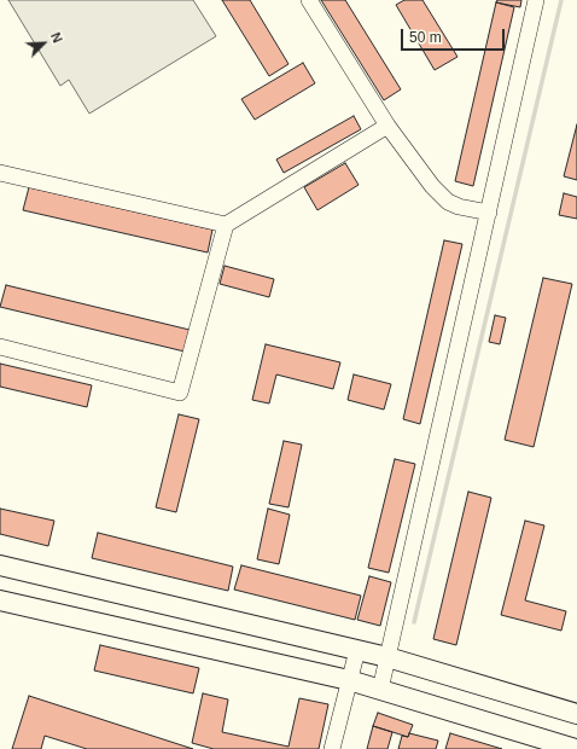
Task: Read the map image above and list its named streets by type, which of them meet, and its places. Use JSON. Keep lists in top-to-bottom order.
{
  "scale_bar": "50 m",
  "north": "top right"
}
